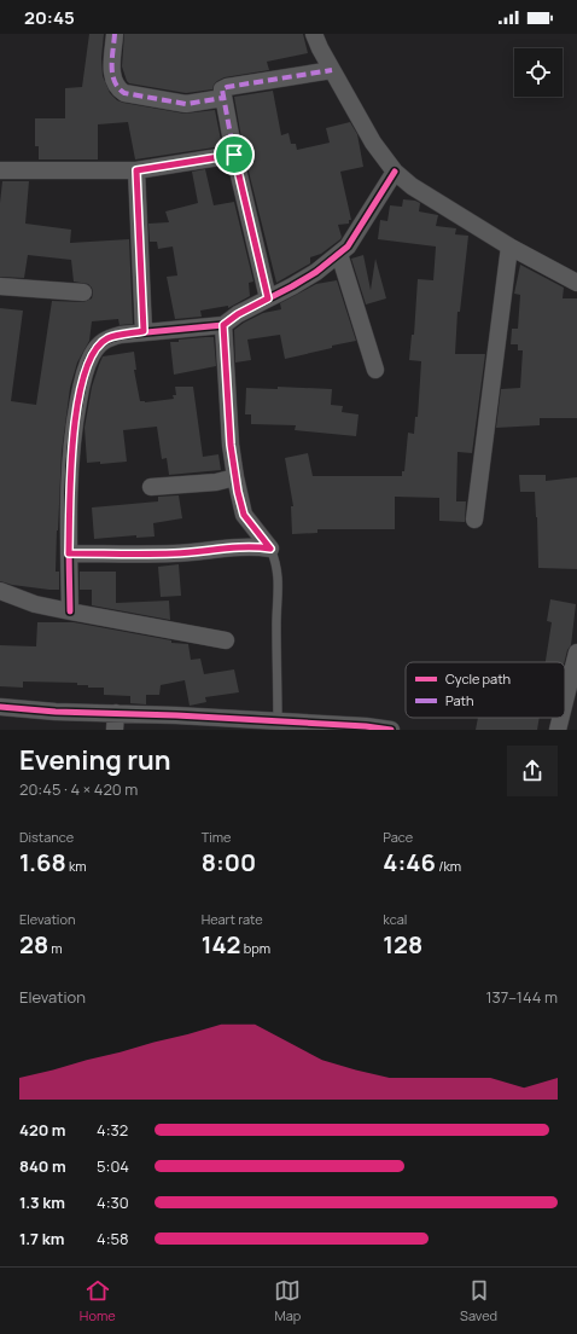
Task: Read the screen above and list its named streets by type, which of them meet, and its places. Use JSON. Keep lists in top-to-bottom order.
{
  "legend": ["Cycle path", "Path"],
  "page": {
    "status": "20:45",
    "heading": ["Evening run", "20:45 · 4 × 420 m"],
    "stats": [
      ["Distance", "1.68 km"],
      ["Time", "8:00"],
      ["Pace", "4:46 /km"],
      ["Elevation", "28 m"],
      ["Heart rate", "142 bpm"],
      ["kcal", "128"]
    ],
    "chart": ["Elevation", "137–144 m"],
    "list": [
      {
        "name": "420 m",
        "note": "4:32"
      },
      {
        "name": "840 m",
        "note": "5:04"
      },
      {
        "name": "1.3 km",
        "note": "4:30"
      },
      {
        "name": "1.7 km",
        "note": "4:58"
      }
    ],
    "tabs": ["Home", "Map", "Saved"]
  }
}
